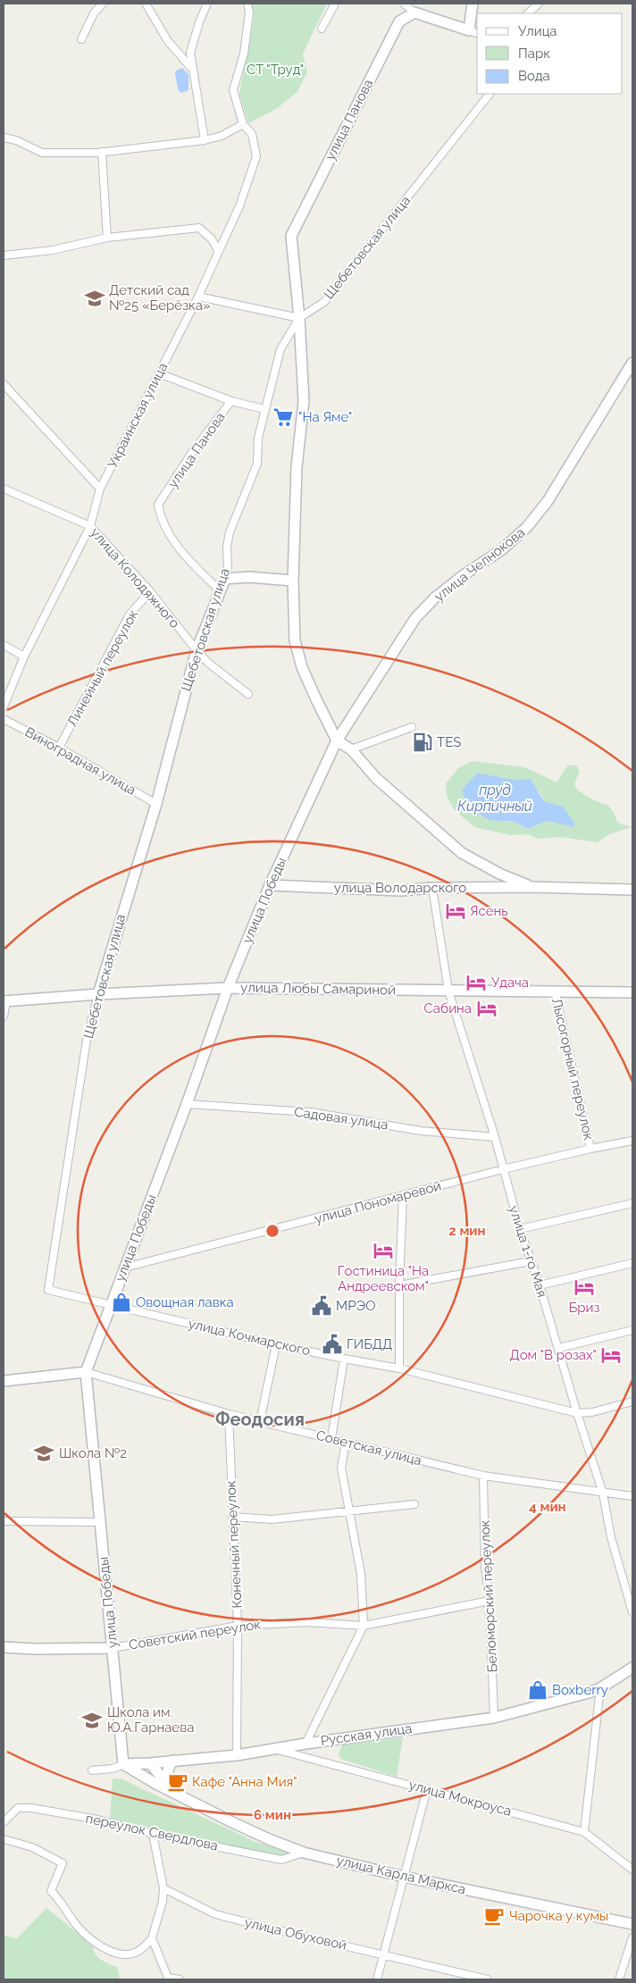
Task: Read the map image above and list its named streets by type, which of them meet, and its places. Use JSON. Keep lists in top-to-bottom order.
{
  "streets": {
    "main road": [
      "улица Панова",
      "Щебетовская улица",
      "улица Челнокова",
      "улица Володарского",
      "улица Победы",
      "улица Любы Самариной",
      "Советская улица",
      "Русская улица",
      "улица Карла Маркса"
    ],
    "street": [
      "Украинская улица",
      "улица Колодяжного",
      "Линейный переулок",
      "Виноградная улица",
      "Лысогорный переулок",
      "Садовая улица",
      "улица Пономаревой",
      "улица 1-го Мая",
      "улица Кочмарского",
      "Конечный переулок",
      "Беломорский переулок",
      "Советский переулок",
      "улица Мокроуса",
      "переулок Свердлова",
      "улица Обуховой"
    ]
  },
  "crossings": [
    ["улица Панова", "Щебетовская улица"],
    ["улица Панова", "улица Челнокова"],
    ["улица Панова", "улица Володарского"],
    ["улица Панова", "улица Победы"],
    ["Щебетовская улица", "улица Колодяжного"],
    ["Щебетовская улица", "Виноградная улица"],
    ["Щебетовская улица", "улица Любы Самариной"],
    ["Щебетовская улица", "улица Кочмарского"],
    ["Украинская улица", "улица Колодяжного"],
    ["улица Челнокова", "улица Володарского"],
    ["улица Челнокова", "улица Победы"],
    ["улица Колодяжного", "Линейный переулок"],
    ["Линейный переулок", "Виноградная улица"],
    ["улица Володарского", "улица Победы"],
    ["улица Володарского", "улица 1-го Мая"],
    ["улица Победы", "улица Любы Самариной"],
    ["улица Победы", "Садовая улица"],
    ["улица Победы", "улица Пономаревой"],
    ["улица Победы", "улица Кочмарского"],
    ["улица Победы", "Советская улица"],
    ["улица Победы", "Советский переулок"],
    ["улица Победы", "Русская улица"],
    ["улица Победы", "улица Карла Маркса"],
    ["улица Любы Самариной", "Лысогорный переулок"],
    ["улица Любы Самариной", "улица 1-го Мая"],
    ["Лысогорный переулок", "улица Пономаревой"],
    ["Садовая улица", "улица 1-го Мая"],
    ["улица Пономаревой", "улица 1-го Мая"],
    ["улица 1-го Мая", "улица Кочмарского"],
    ["улица 1-го Мая", "Советская улица"],
    ["Советская улица", "Конечный переулок"],
    ["Советская улица", "Беломорский переулок"],
    ["Конечный переулок", "Советский переулок"],
    ["Конечный переулок", "Русская улица"],
    ["Беломорский переулок", "Советский переулок"],
    ["Беломорский переулок", "Русская улица"],
    ["Русская улица", "улица Мокроуса"],
    ["Русская улица", "улица Карла Маркса"],
    ["переулок Свердлова", "улица Карла Маркса"]
  ],
  "districts": ["Феодосия"],
  "water": ["пруд Кирпичный"],
  "parks": ["СТ \"Труд\""],
  "places": {
    "school or university": ["Детский сад №25 «Берёзка»", "Школа №2", "Школа им. Ю.А.Гарнаева"],
    "supermarket": ["\"На Яме\""],
    "fuel station": ["TES"],
    "hotel": [
      "Ясень",
      "Удача",
      "Сабина",
      "Гостиница \"На Андреевском\"",
      "Бриз",
      "Дом \"В розах\""
    ],
    "shop": ["Овощная лавка", "Boxberry"],
    "public building": ["МРЭО", "ГИБДД"],
    "cafe": ["Кафе \"Анна Мия\"", "Чарочка у кумы"]
  },
  "legend": ["Улица", "Парк", "Вода"],
  "rings": ["2 мин", "4 мин", "6 мин"]
}
